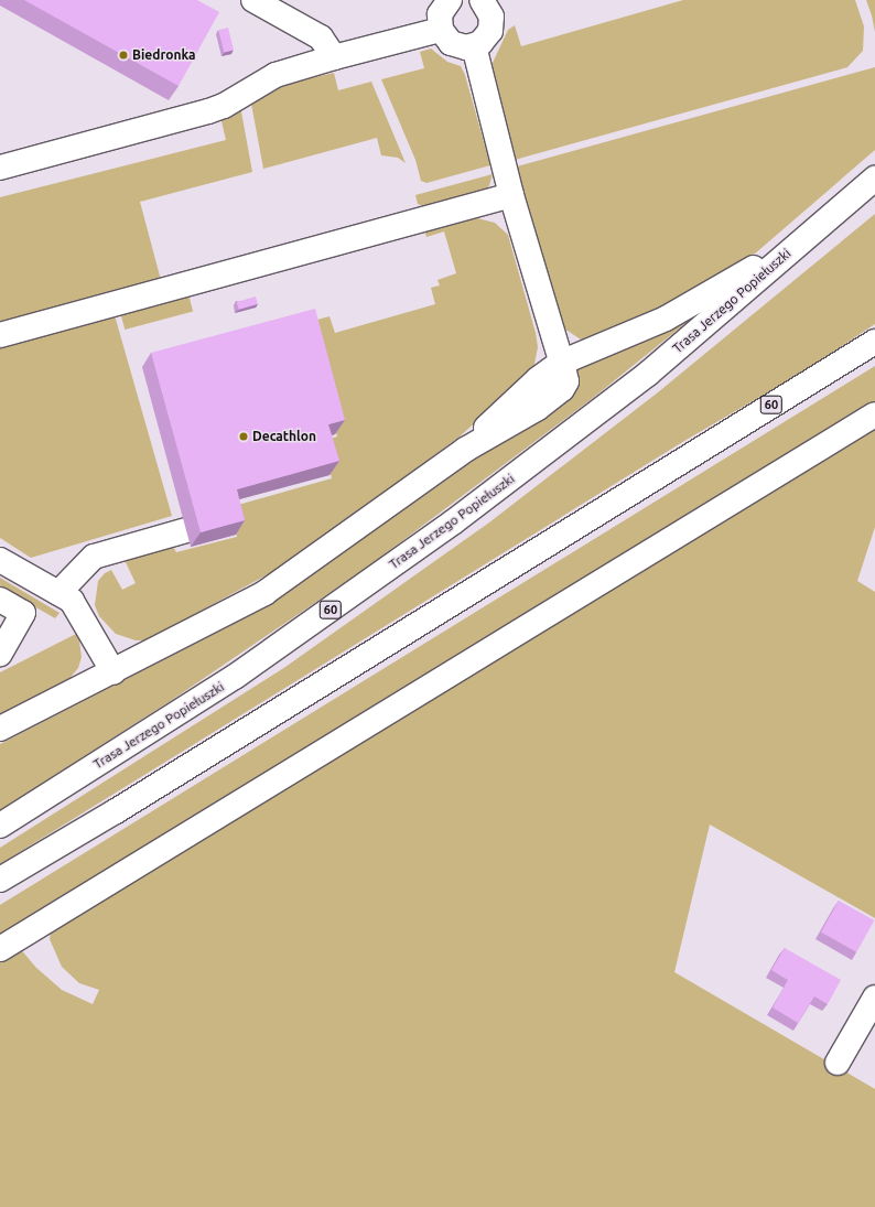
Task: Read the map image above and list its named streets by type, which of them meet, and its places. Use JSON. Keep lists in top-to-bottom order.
{
  "streets": {
    "main road": ["Trasa Jerzego Popiełuszki", "60"]
  },
  "places": ["Biedronka", "Decathlon"]
}
